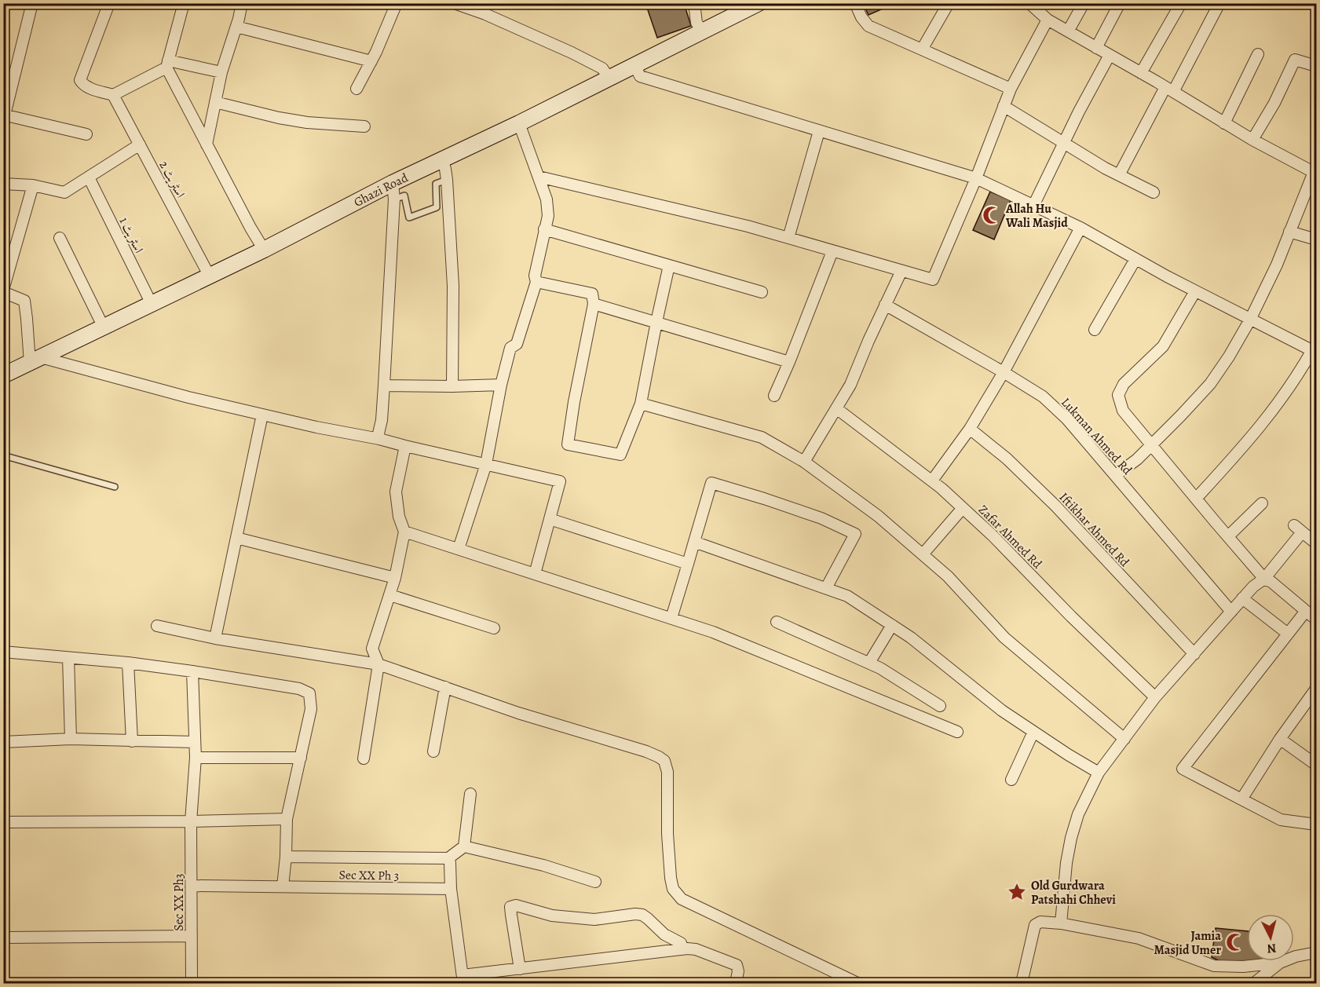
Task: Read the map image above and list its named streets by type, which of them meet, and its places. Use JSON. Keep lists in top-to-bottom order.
{
  "streets": {
    "main road": ["Ghazi Road"],
    "street": [
      "اسٹریٹ 2",
      "اسٹریٹ 1",
      "Lukman Ahmed Rd",
      "Iftikhar Ahmed Rd",
      "Zafar Ahmed Rd",
      "Sec XX Ph 3",
      "Sec XX Ph3"
    ]
  },
  "crossings": [
    ["اسٹریٹ 2", "Ghazi Road"],
    ["Ghazi Road", "اسٹریٹ 1"],
    ["Sec XX Ph 3", "Sec XX Ph3"]
  ],
  "places": {
    "mosque": ["Allah Hu Wali Masjid", "Jamia Masjid Umer"],
    "place": ["Old Gurdwara Patshahi Chhevi"]
  },
  "north": "bottom"
}
